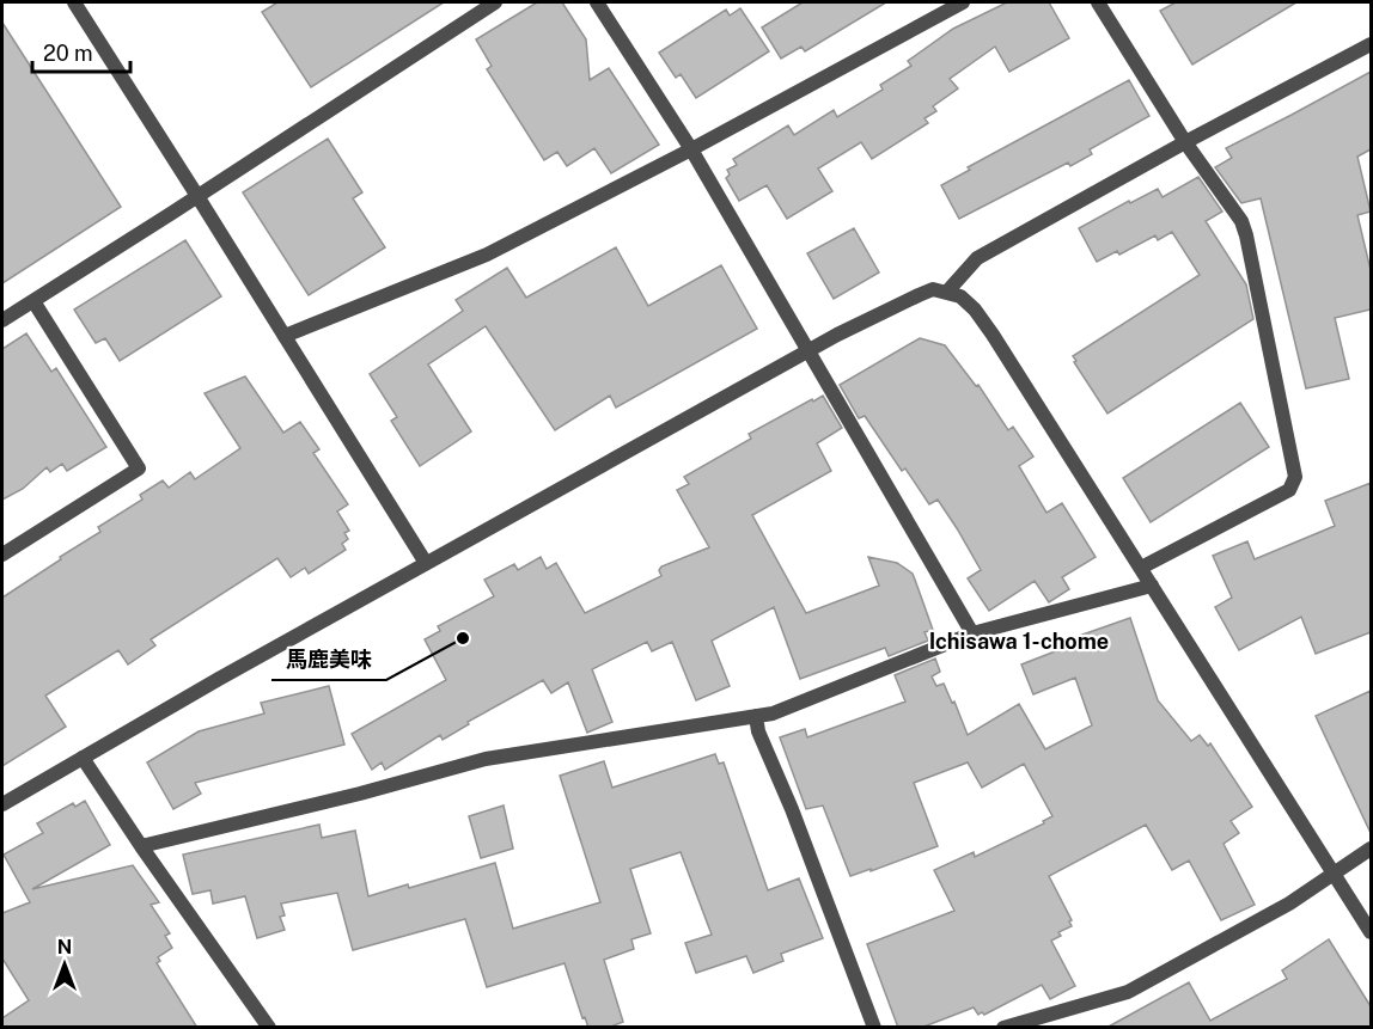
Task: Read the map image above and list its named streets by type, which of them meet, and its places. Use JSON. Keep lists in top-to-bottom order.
{
  "districts": ["Ichisawa 1-chome"],
  "places": ["馬鹿美味"],
  "scale_bar": "20 m",
  "north": "top"
}
